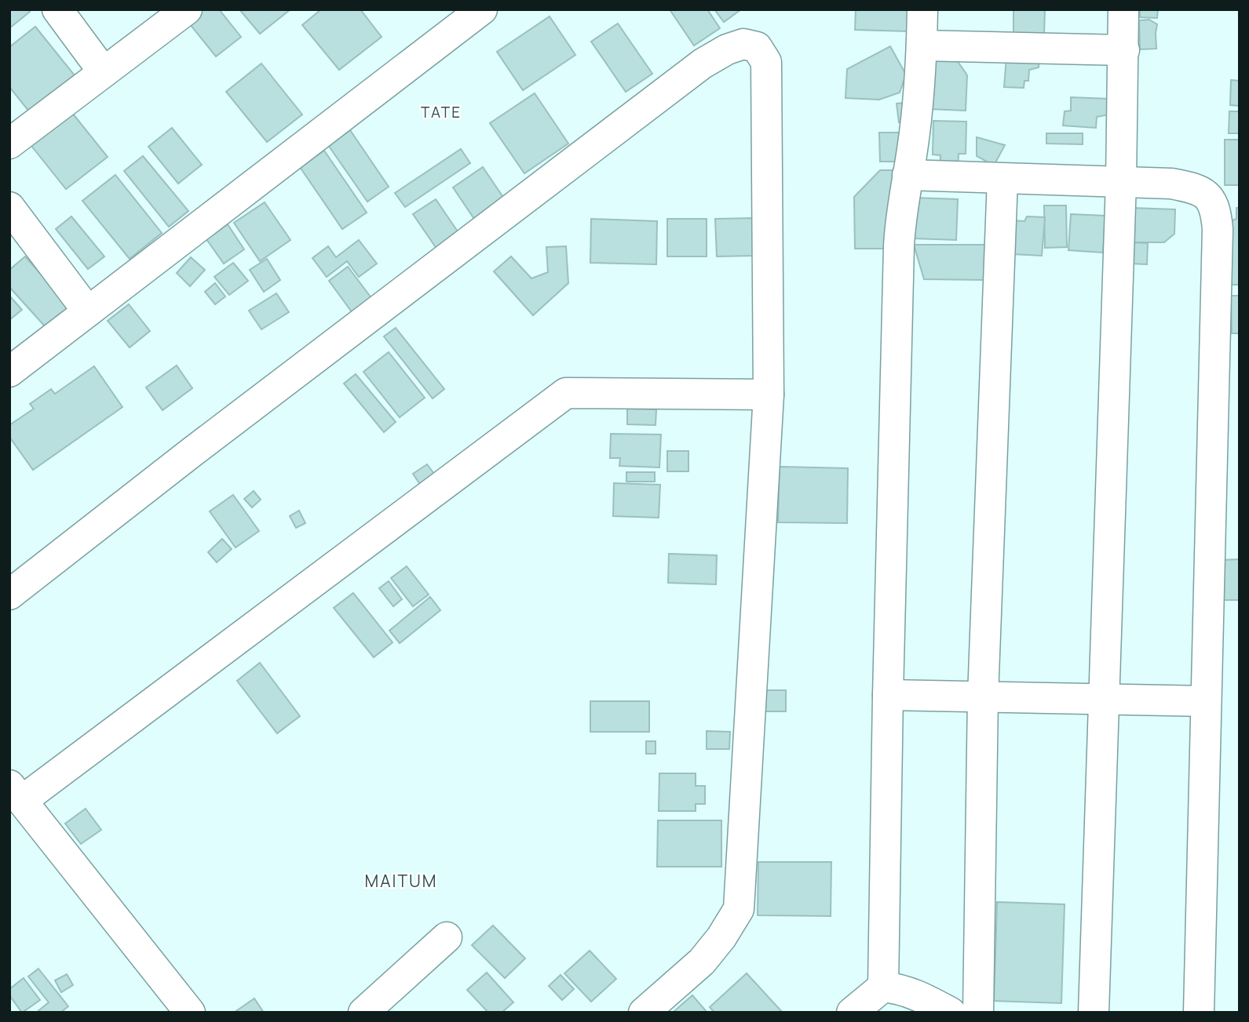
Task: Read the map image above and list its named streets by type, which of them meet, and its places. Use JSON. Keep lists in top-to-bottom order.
{
  "districts": ["TATE", "MAITUM"]
}
